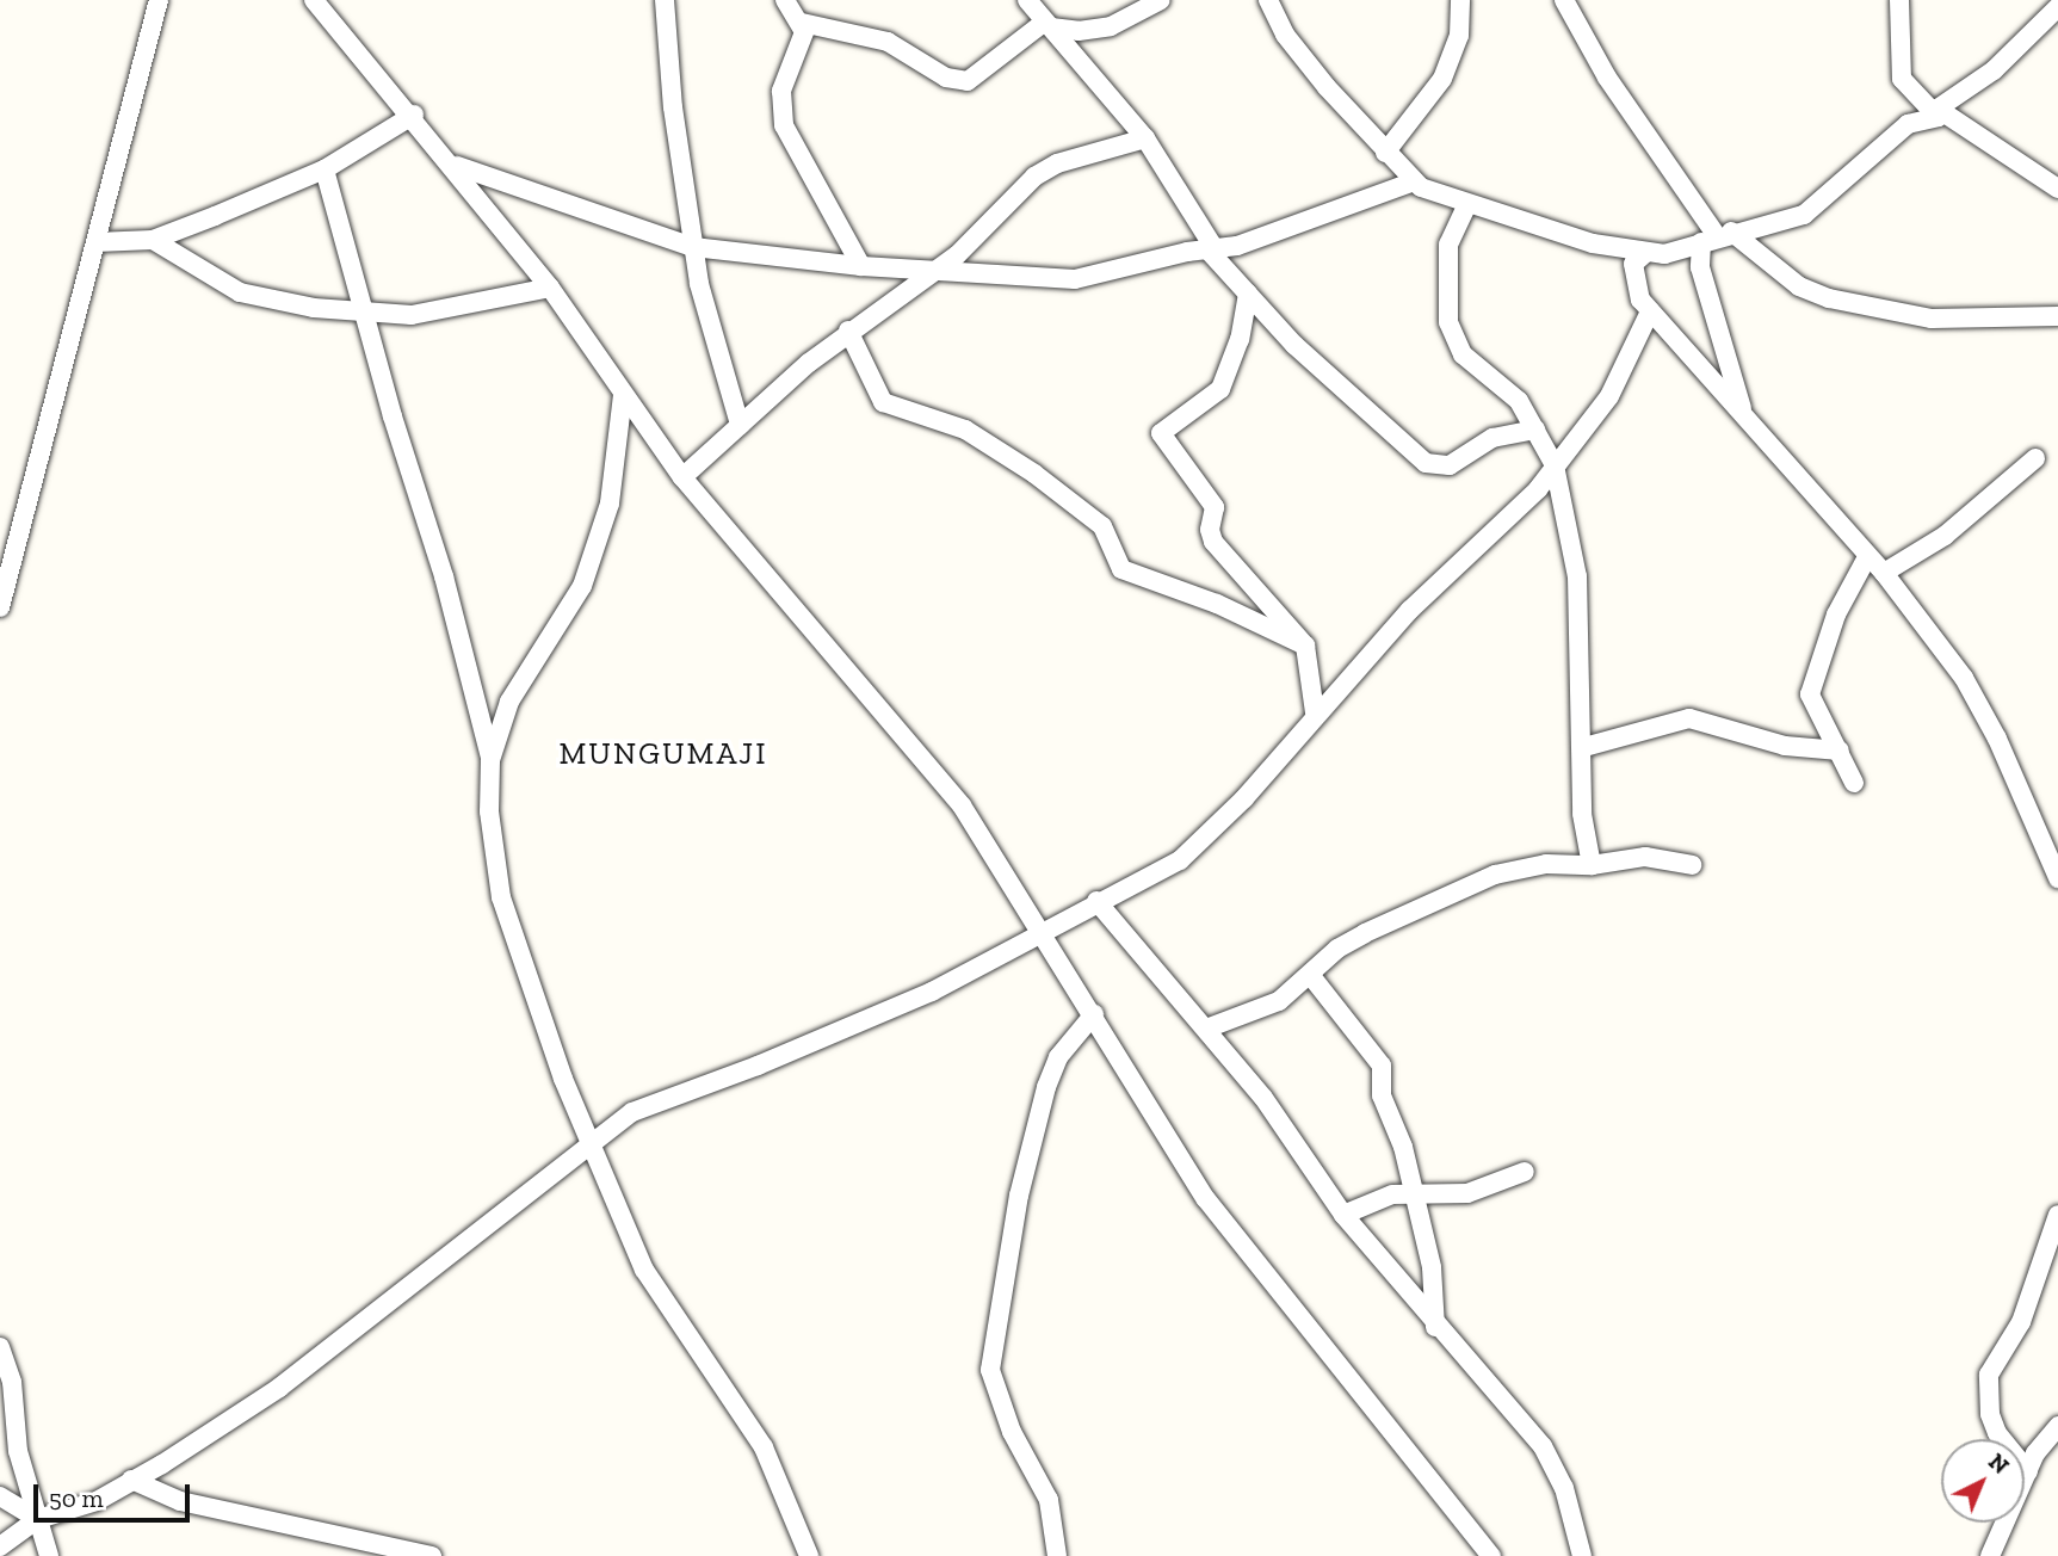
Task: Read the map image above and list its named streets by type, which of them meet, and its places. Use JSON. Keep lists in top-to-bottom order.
{
  "districts": ["MUNGUMAJI"],
  "scale_bar": "50 m",
  "north": "top right"
}
